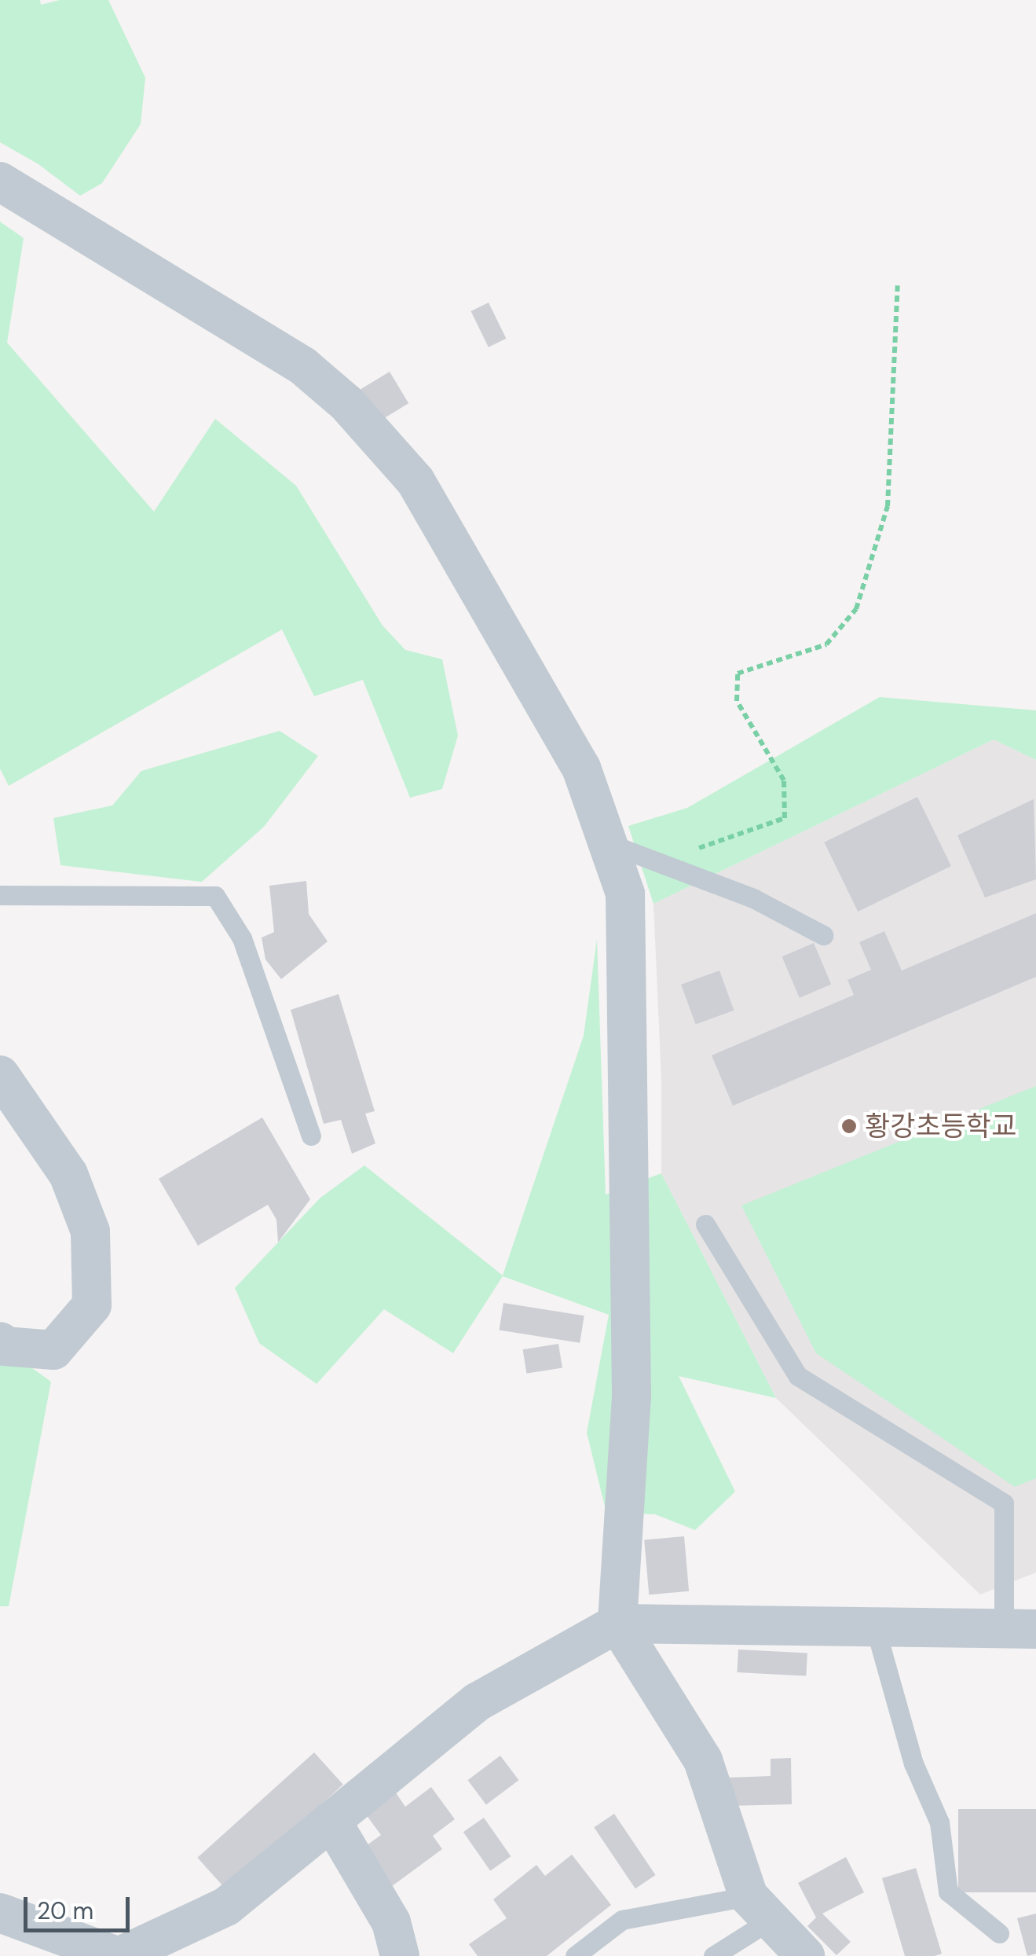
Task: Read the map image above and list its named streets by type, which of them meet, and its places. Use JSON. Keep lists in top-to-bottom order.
{
  "places": ["황강초등학교"],
  "scale_bar": "20 m"
}
